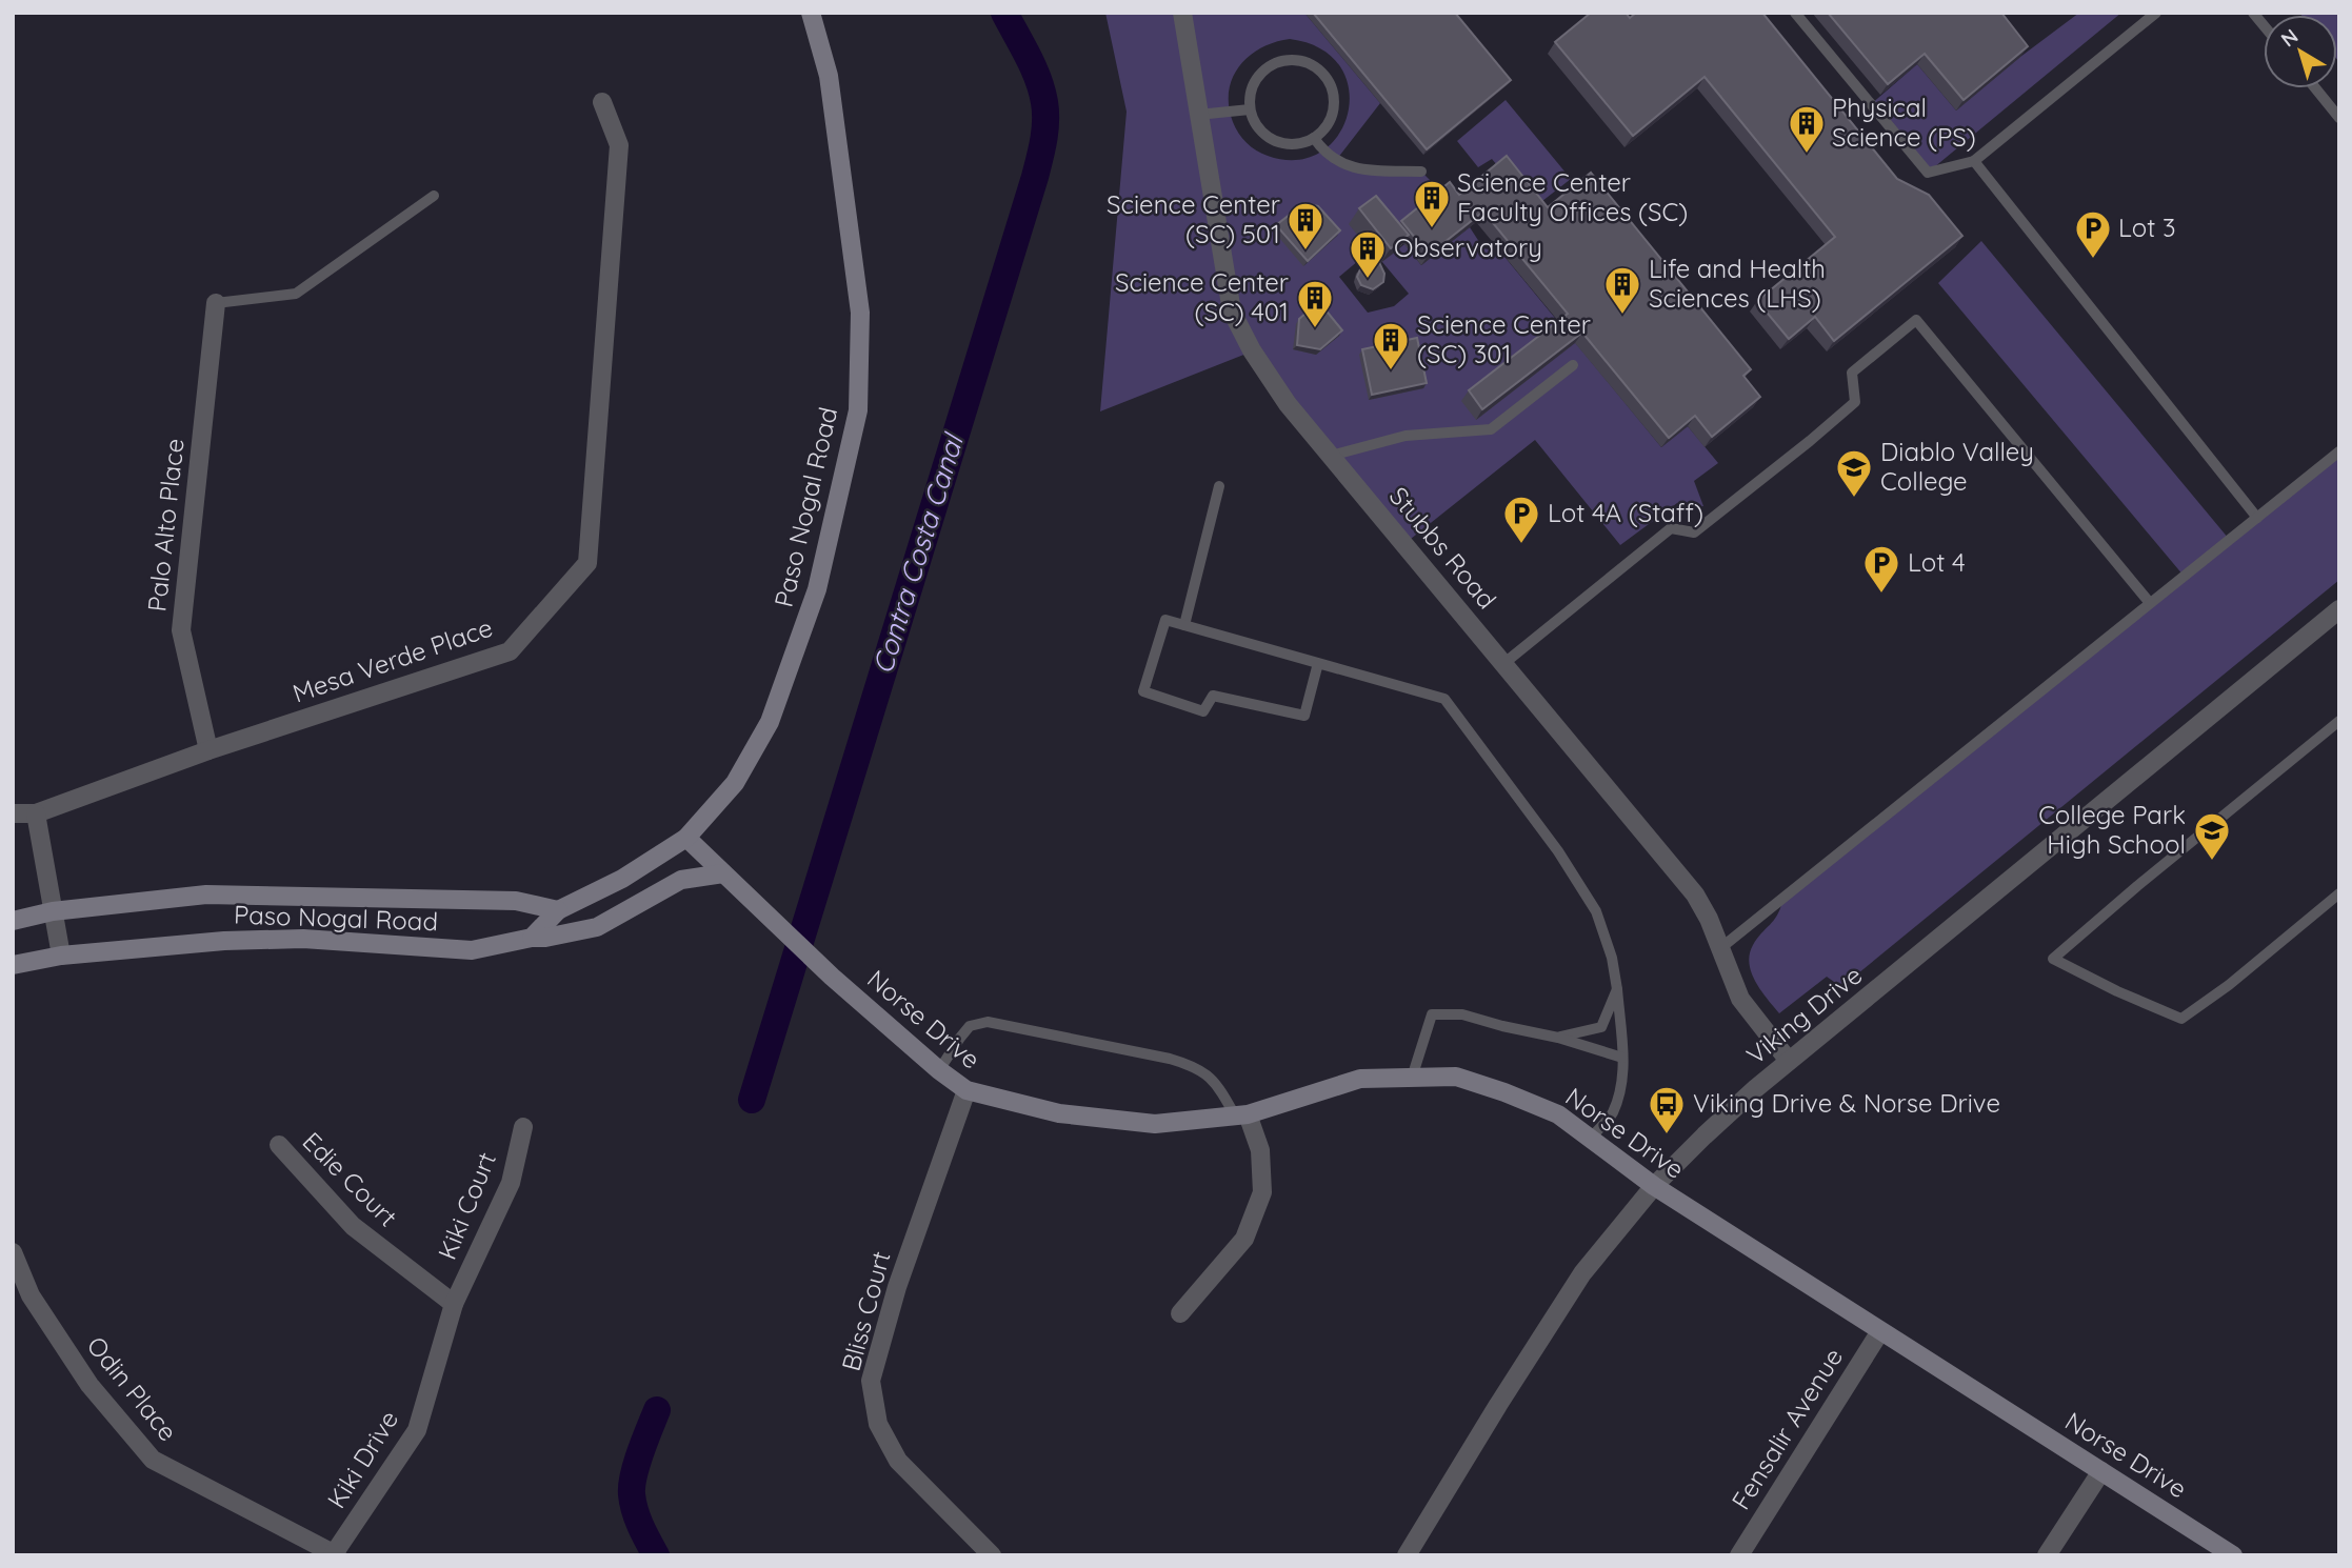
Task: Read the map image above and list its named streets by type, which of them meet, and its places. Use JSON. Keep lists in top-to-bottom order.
{
  "streets": {
    "street": [
      "Paso Nogal Road",
      "Palo Alto Place",
      "Stubbs Road",
      "Mesa Verde Place",
      "Viking Drive",
      "Norse Drive",
      "Edie Court",
      "Kiki Court",
      "Bliss Court",
      "Odin Place",
      "Fensalir Avenue",
      "Kiki Drive"
    ]
  },
  "crossings": [
    ["Paso Nogal Road", "Norse Drive"],
    ["Palo Alto Place", "Mesa Verde Place"],
    ["Stubbs Road", "Viking Drive"],
    ["Viking Drive", "Norse Drive"],
    ["Norse Drive", "Bliss Court"],
    ["Norse Drive", "Fensalir Avenue"],
    ["Edie Court", "Kiki Court"],
    ["Edie Court", "Kiki Drive"],
    ["Kiki Court", "Kiki Drive"],
    ["Odin Place", "Kiki Drive"]
  ],
  "water": ["Contra Costa Canal"],
  "places": {
    "building": [
      "Physical Science (PS)",
      "Science Center Faculty Offices (SC)",
      "Science Center (SC) 501",
      "Observatory",
      "Life and Health Sciences (LHS)",
      "Science Center (SC) 401",
      "Science Center (SC) 301"
    ],
    "parking": ["Lot 3", "Lot 4A (Staff)", "Lot 4"],
    "school or university": ["Diablo Valley College", "College Park High School"],
    "bus stop": ["Viking Drive & Norse Drive"]
  },
  "north": "top left"
}
